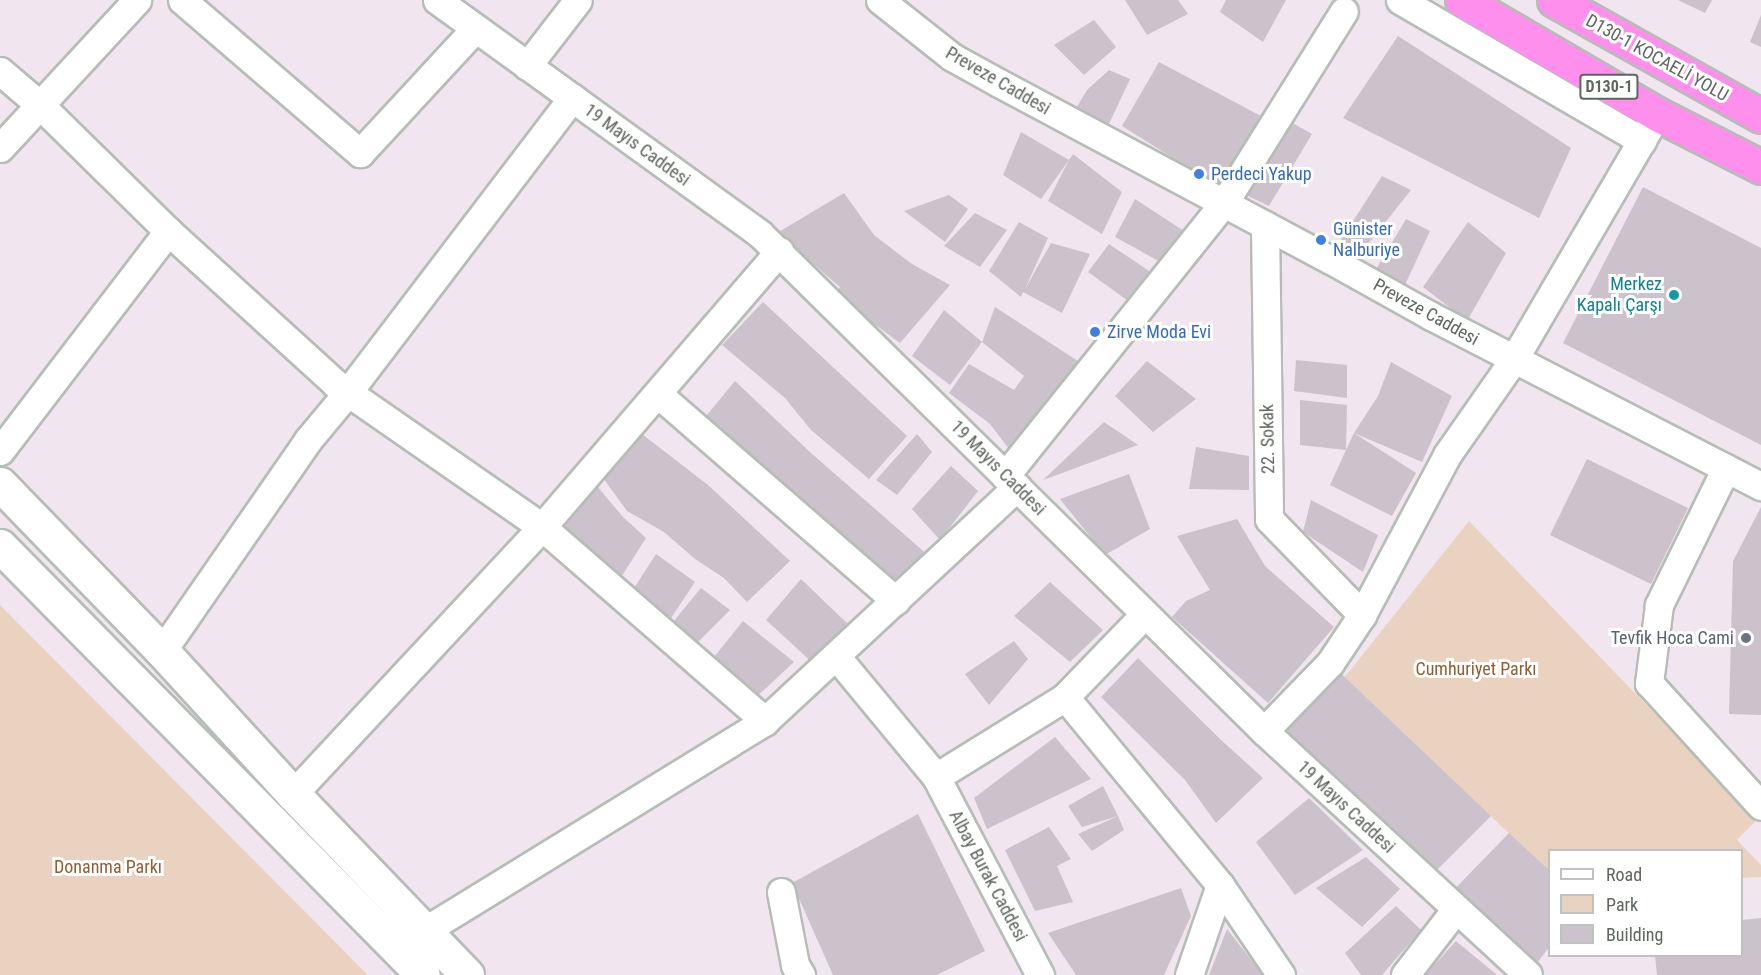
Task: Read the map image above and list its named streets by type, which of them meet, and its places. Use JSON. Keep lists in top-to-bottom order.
{
  "streets": {
    "highway": ["D130-1 KOCAELİ YOLU", "D130-1"],
    "street": [
      "Preveze Caddesi",
      "19 Mayıs Caddesi",
      "22. Sokak",
      "Albay Burak Caddesi"
    ]
  },
  "crossings": [
    ["Preveze Caddesi", "22. Sokak"]
  ],
  "parks": ["Cumhuriyet Parkı", "Donanma Parkı"],
  "places": [
    "Perdeci Yakup",
    "Günister Nalburiye",
    "Merkez Kapalı Çarşı",
    "Zirve Moda Evi",
    "Tevfik Hoca Cami"
  ],
  "legend": ["Road", "Park", "Building"]
}
